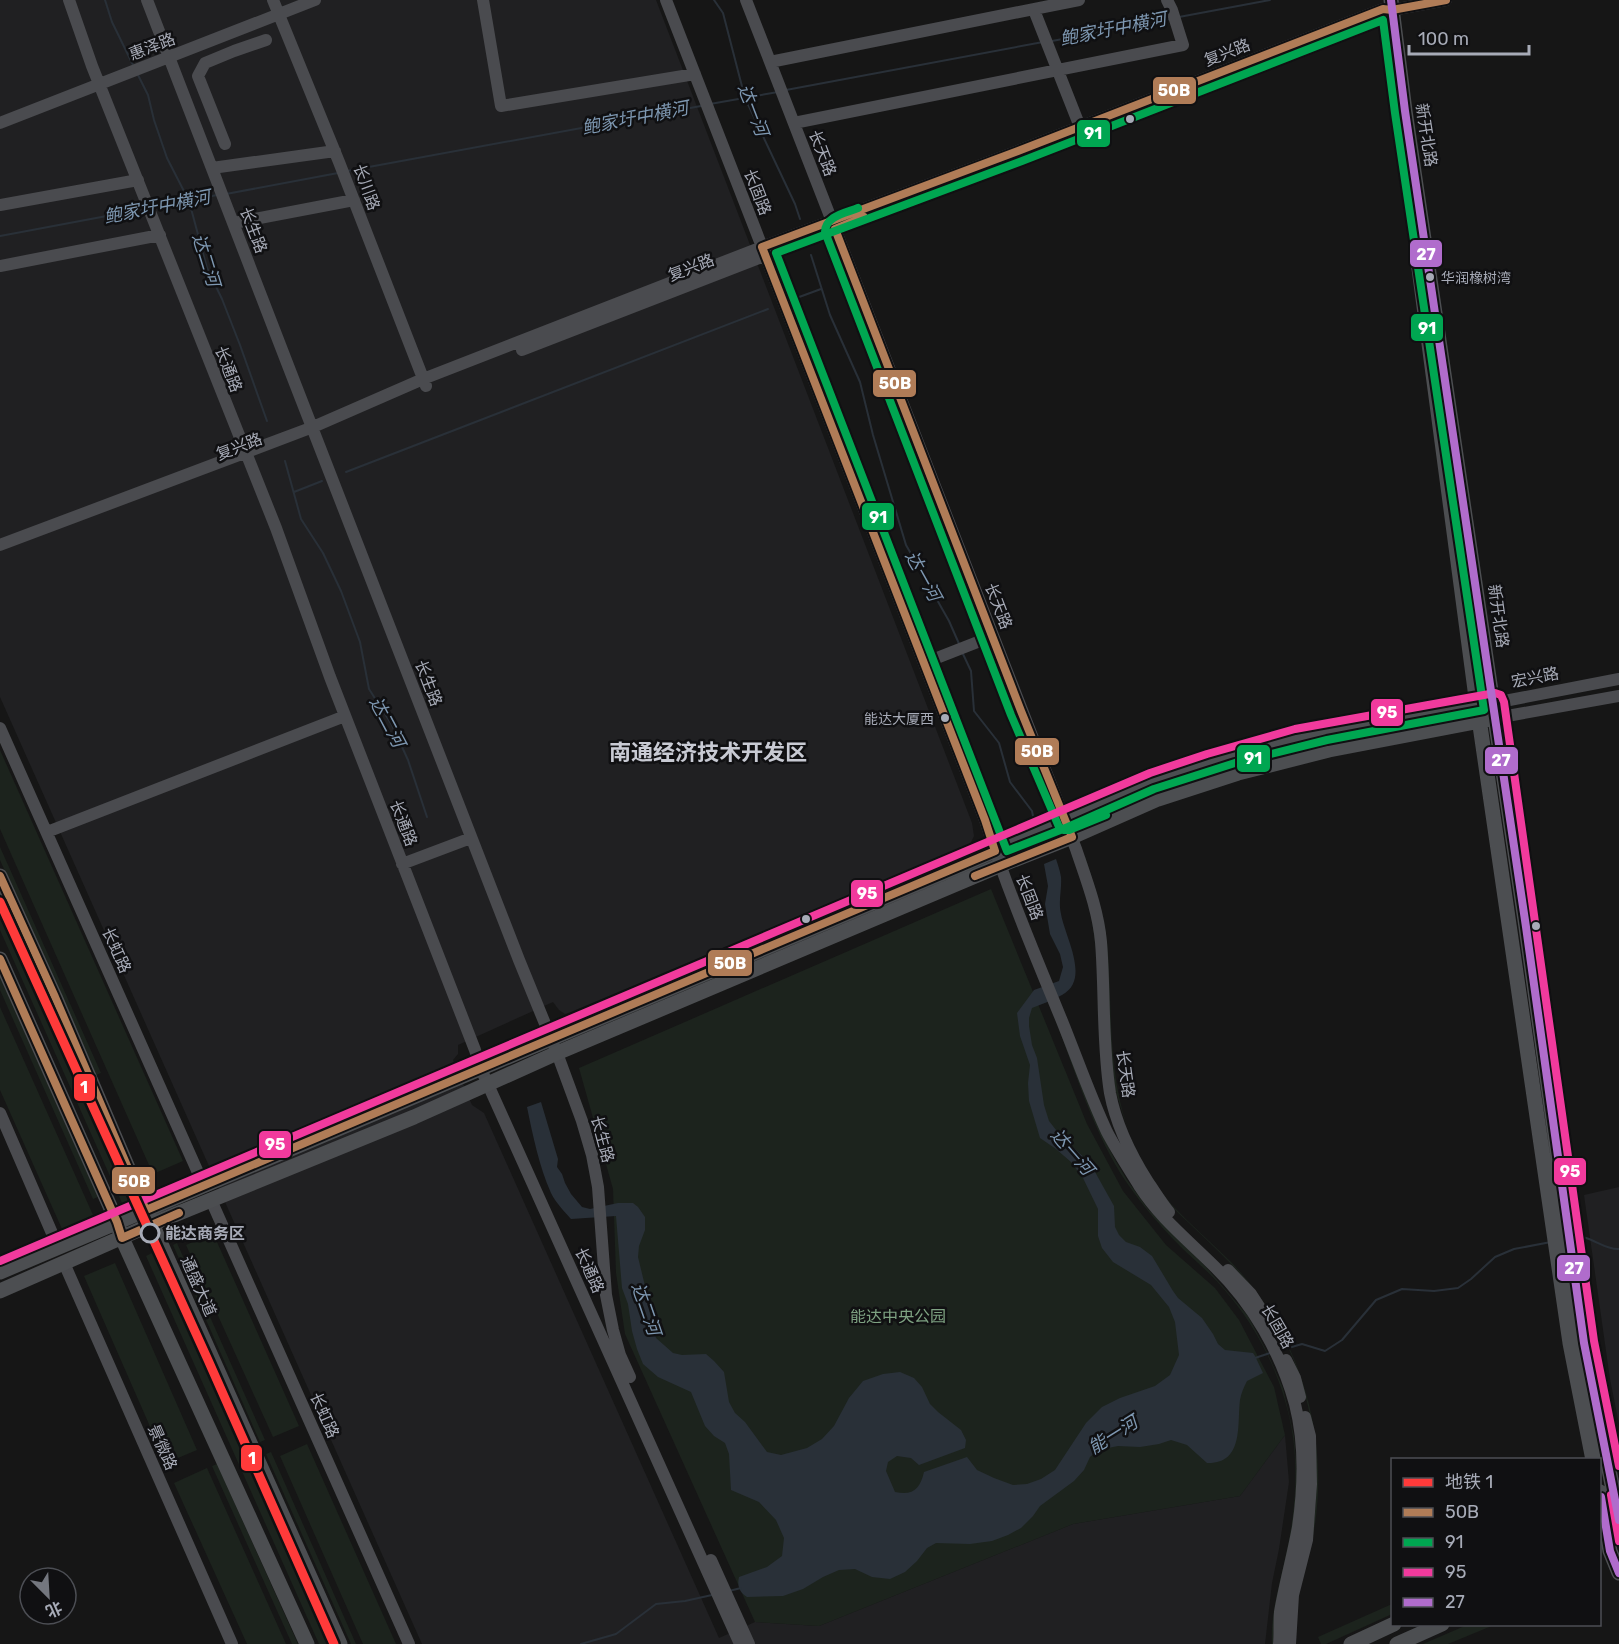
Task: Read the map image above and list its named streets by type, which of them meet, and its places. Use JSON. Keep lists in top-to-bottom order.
{
  "streets": {
    "main road": ["新开北路", "宏兴路", "通盛大道"],
    "street": [
      "惠泽路",
      "复兴路",
      "长天路",
      "长川路",
      "长固路",
      "长生路",
      "长通路",
      "长虹路",
      "景微路"
    ]
  },
  "crossings": [
    ["惠泽路", "长川路"],
    ["惠泽路", "长生路"],
    ["惠泽路", "长通路"],
    ["复兴路", "新开北路"],
    ["复兴路", "长天路"],
    ["复兴路", "长川路"],
    ["复兴路", "长固路"],
    ["复兴路", "长生路"],
    ["复兴路", "长通路"],
    ["新开北路", "宏兴路"],
    ["长天路", "长固路"],
    ["长天路", "宏兴路"],
    ["长固路", "宏兴路"],
    ["长生路", "宏兴路"],
    ["长通路", "宏兴路"],
    ["宏兴路", "长虹路"],
    ["宏兴路", "通盛大道"],
    ["宏兴路", "景微路"]
  ],
  "districts": ["南通经济技术开发区"],
  "water": [
    "鲍家圩中横河",
    "达一河",
    "达二河",
    "能一河"
  ],
  "parks": ["能达中央公园"],
  "places": ["华润橡树湾", "能达大厦西", "能达商务区"],
  "lines": [
    "transit line 50B",
    "transit line 27",
    "transit line 91",
    "transit line 95",
    "metro line 1"
  ],
  "legend": [
    "地铁 1",
    "50B",
    "91",
    "95",
    "27"
  ],
  "scale_bar": "100 m",
  "north": "bottom right"
}
